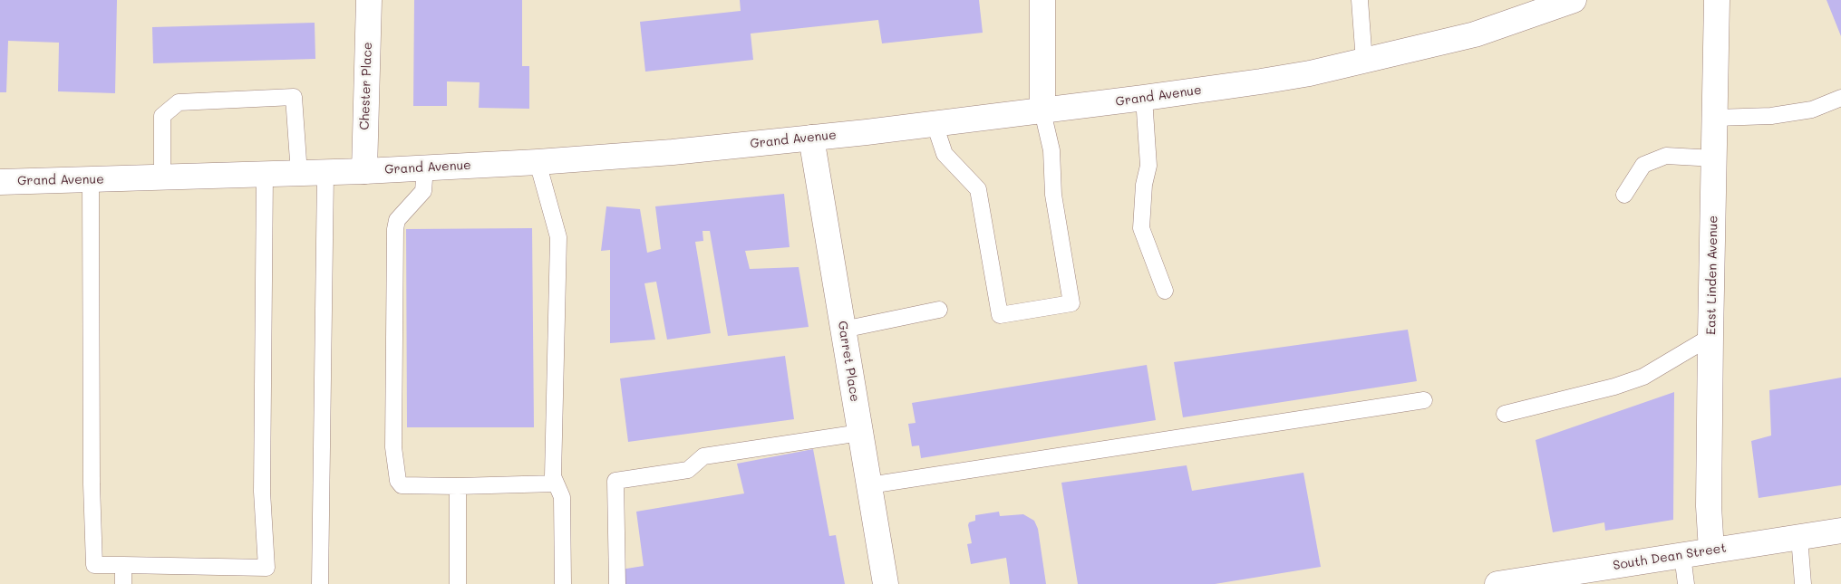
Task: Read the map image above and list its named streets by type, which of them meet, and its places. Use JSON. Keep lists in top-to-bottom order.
{
  "streets": {
    "main road": [
      "Chester Place",
      "Grand Avenue",
      "East Linden Avenue",
      "Garret Place",
      "South Dean Street"
    ]
  },
  "crossings": [
    ["Chester Place", "Grand Avenue"],
    ["Grand Avenue", "Garret Place"],
    ["East Linden Avenue", "South Dean Street"]
  ]
}
